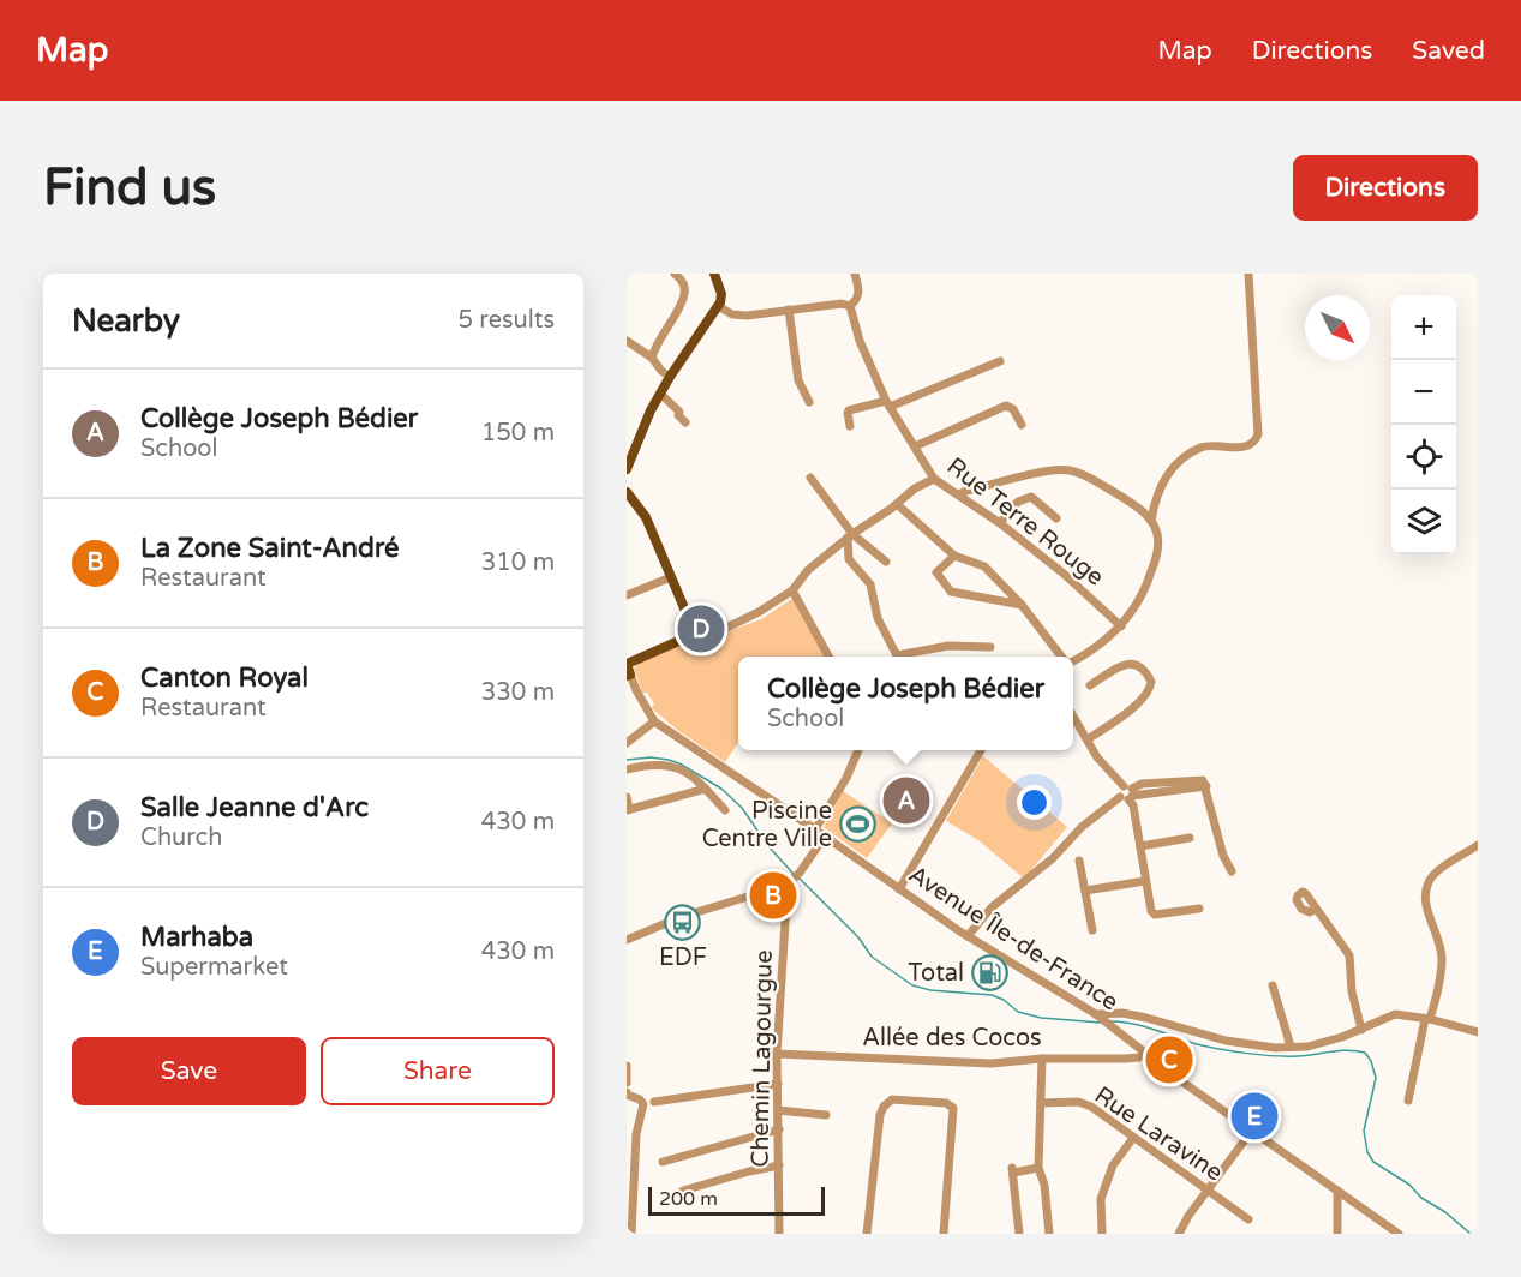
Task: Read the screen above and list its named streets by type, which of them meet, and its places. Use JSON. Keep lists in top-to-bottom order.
{
  "streets": {
    "main road": ["Avenue Île-de-France"],
    "street": [
      "Rue Terre Rouge",
      "Allée des Cocos",
      "Chemin Lagourgue",
      "Rue Laravine"
    ]
  },
  "crossings": [
    ["Avenue Île-de-France", "Allée des Cocos"],
    ["Allée des Cocos", "Chemin Lagourgue"]
  ],
  "places": {
    "sports": ["Piscine Centre Ville"],
    "bus stop": ["EDF"],
    "fuel station": ["Total"]
  },
  "scale_bar": "200 m",
  "north": "bottom right",
  "page": {
    "header": "Map",
    "nav": ["Map", "Directions", "Saved"],
    "buttons": [
      "Directions",
      ["Save", "Share"]
    ],
    "title": "Find us",
    "heading": ["Nearby", "5 results"],
    "map_buttons": ["+", "−"],
    "list": [
      {
        "mark": "A",
        "name": "Collège Joseph Bédier",
        "note": "School",
        "value": "150 m"
      },
      {
        "mark": "B",
        "name": "La Zone Saint-André",
        "note": "Restaurant",
        "value": "310 m"
      },
      {
        "mark": "C",
        "name": "Canton Royal",
        "note": "Restaurant",
        "value": "330 m"
      },
      {
        "mark": "D",
        "name": "Salle Jeanne d'Arc",
        "note": "Church",
        "value": "430 m"
      },
      {
        "mark": "E",
        "name": "Marhaba",
        "note": "Supermarket",
        "value": "430 m"
      }
    ],
    "pins": [
      "D",
      "A",
      "B",
      "C",
      "E"
    ],
    "popup": ["Collège Joseph Bédier", "School"],
    "scale": "200 m"
  }
}
